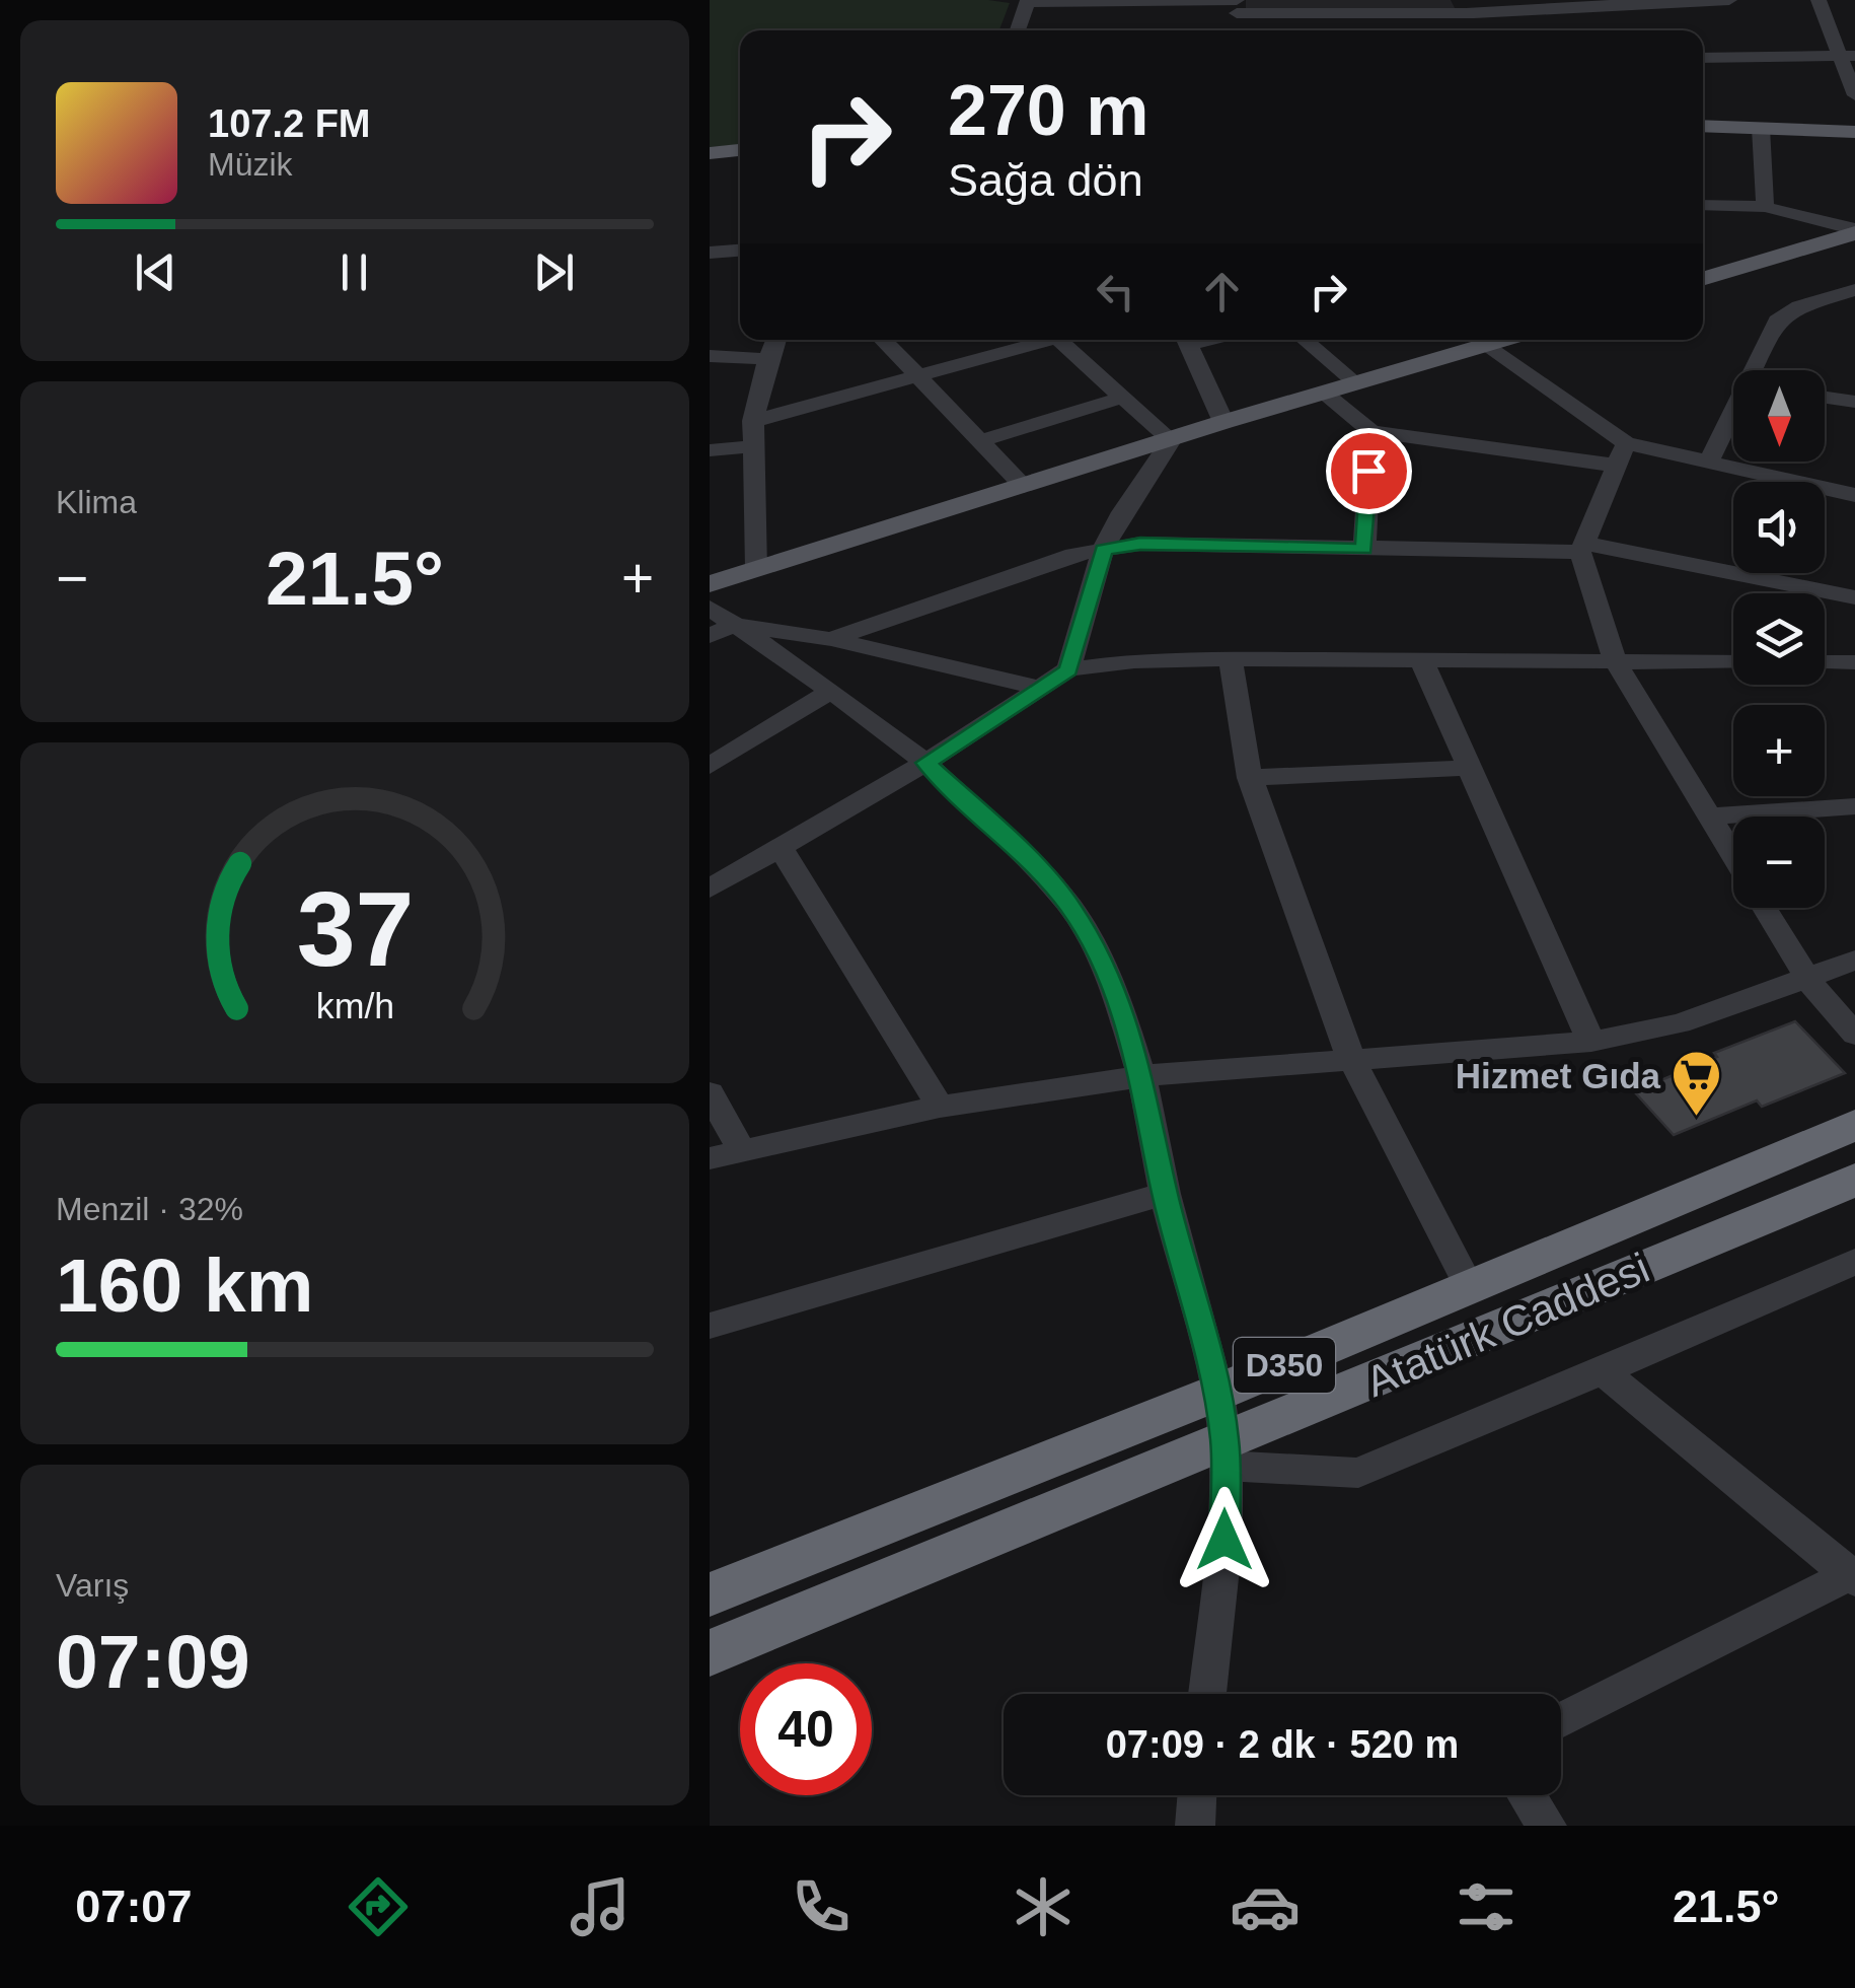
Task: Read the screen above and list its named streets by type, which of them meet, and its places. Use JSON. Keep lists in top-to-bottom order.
{
  "streets": {
    "highway": ["Atatürk Caddesi", "D350"]
  },
  "places": {
    "supermarket": ["Hizmet Gıda"]
  },
  "north": "bottom",
  "page": {
    "turn": ["270 m", "Sağa dön"],
    "song": ["107.2 FM", "Müzik"],
    "map_buttons": ["+", "−"],
    "tile": [
      "Klima",
      ["Menzil · 32%", "160 km"],
      ["Varış", "07:09"]
    ],
    "heat": ["−", "21.5°", "+"],
    "limit": "40",
    "trip": "07:09 · 2 dk · 520 m",
    "tabs": ["07:07", "21.5°"],
    "gauge": ["37", "km/h"]
  }
}
